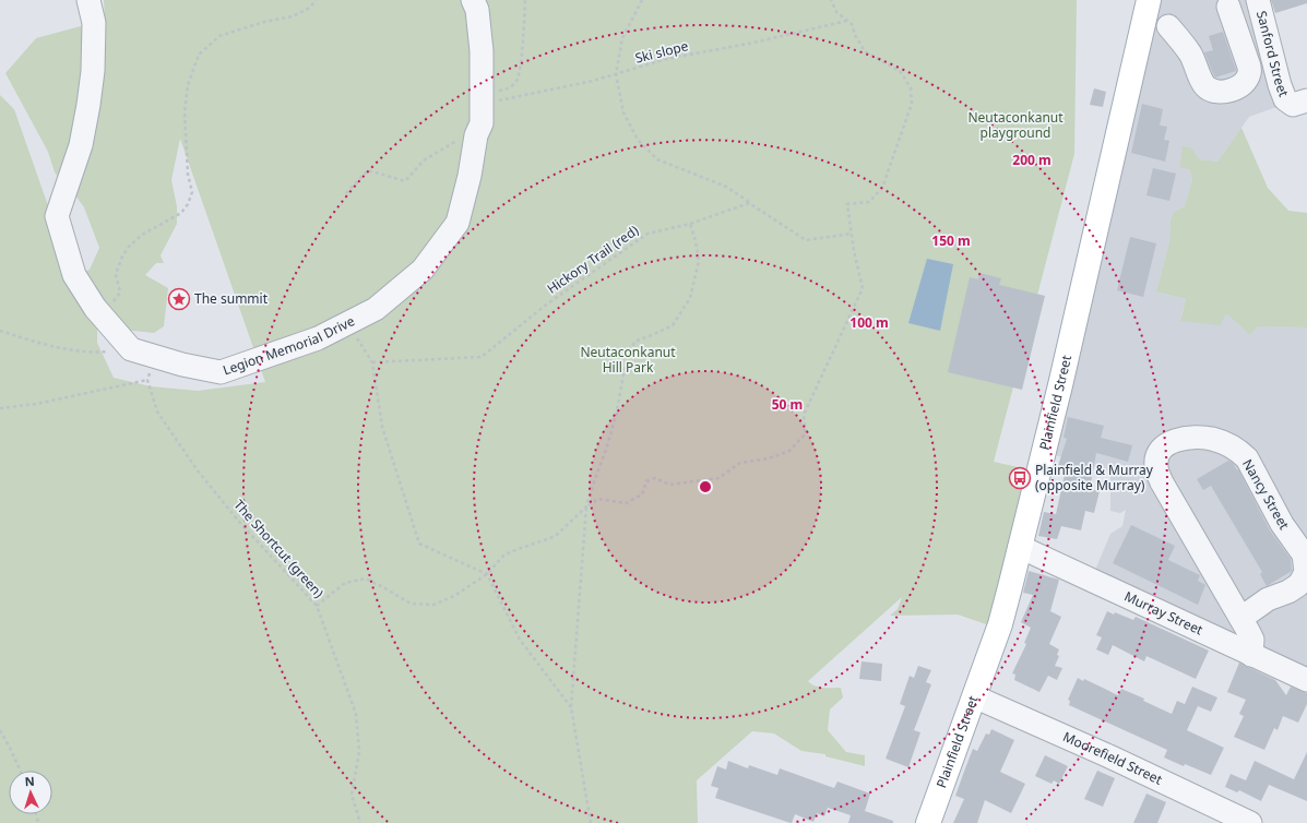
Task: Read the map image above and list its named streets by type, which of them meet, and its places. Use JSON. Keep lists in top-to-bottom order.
{
  "streets": {
    "main road": ["Plainfield Street"],
    "street": [
      "Sanford Street",
      "Legion Memorial Drive",
      "Nancy Street",
      "Murray Street",
      "Moorefield Street"
    ],
    "path": ["Ski slope", "Hickory Trail (red)", "The Shortcut (green)"]
  },
  "crossings": [
    ["Ski slope", "Legion Memorial Drive"],
    ["Plainfield Street", "Murray Street"],
    ["Plainfield Street", "Moorefield Street"],
    ["Nancy Street", "Murray Street"]
  ],
  "parks": ["Neutaconkanut playground", "Neutaconkanut Hill Park"],
  "places": {
    "place": ["The summit"],
    "bus stop": ["Plainfield & Murray (opposite Murray)"]
  },
  "north": "top",
  "rings": [
    "200 m",
    "150 m",
    "100 m",
    "50 m"
  ]
}
